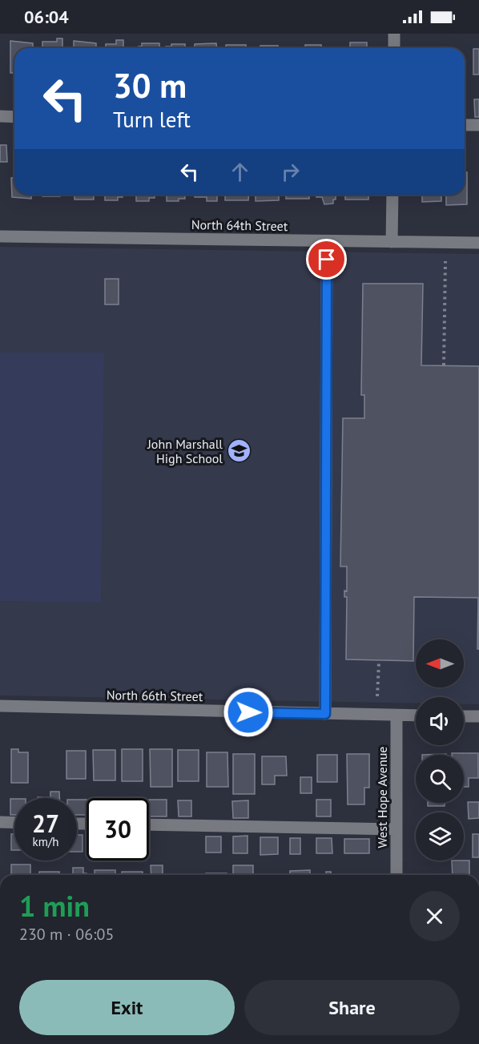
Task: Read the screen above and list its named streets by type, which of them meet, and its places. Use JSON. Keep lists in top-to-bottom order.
{
  "streets": {
    "street": ["North 64th Street", "North 66th Street", "West Hope Avenue"]
  },
  "crossings": [
    ["North 66th Street", "West Hope Avenue"]
  ],
  "places": {
    "school or university": ["John Marshall High School"]
  },
  "north": "left",
  "page": {
    "status": "06:04",
    "turn": ["30 m", "Turn left"],
    "speed": "27 km/h",
    "limit": "30",
    "heading": ["1 min", "230 m · 06:05"],
    "buttons": ["Exit", "Share"]
  }
}
